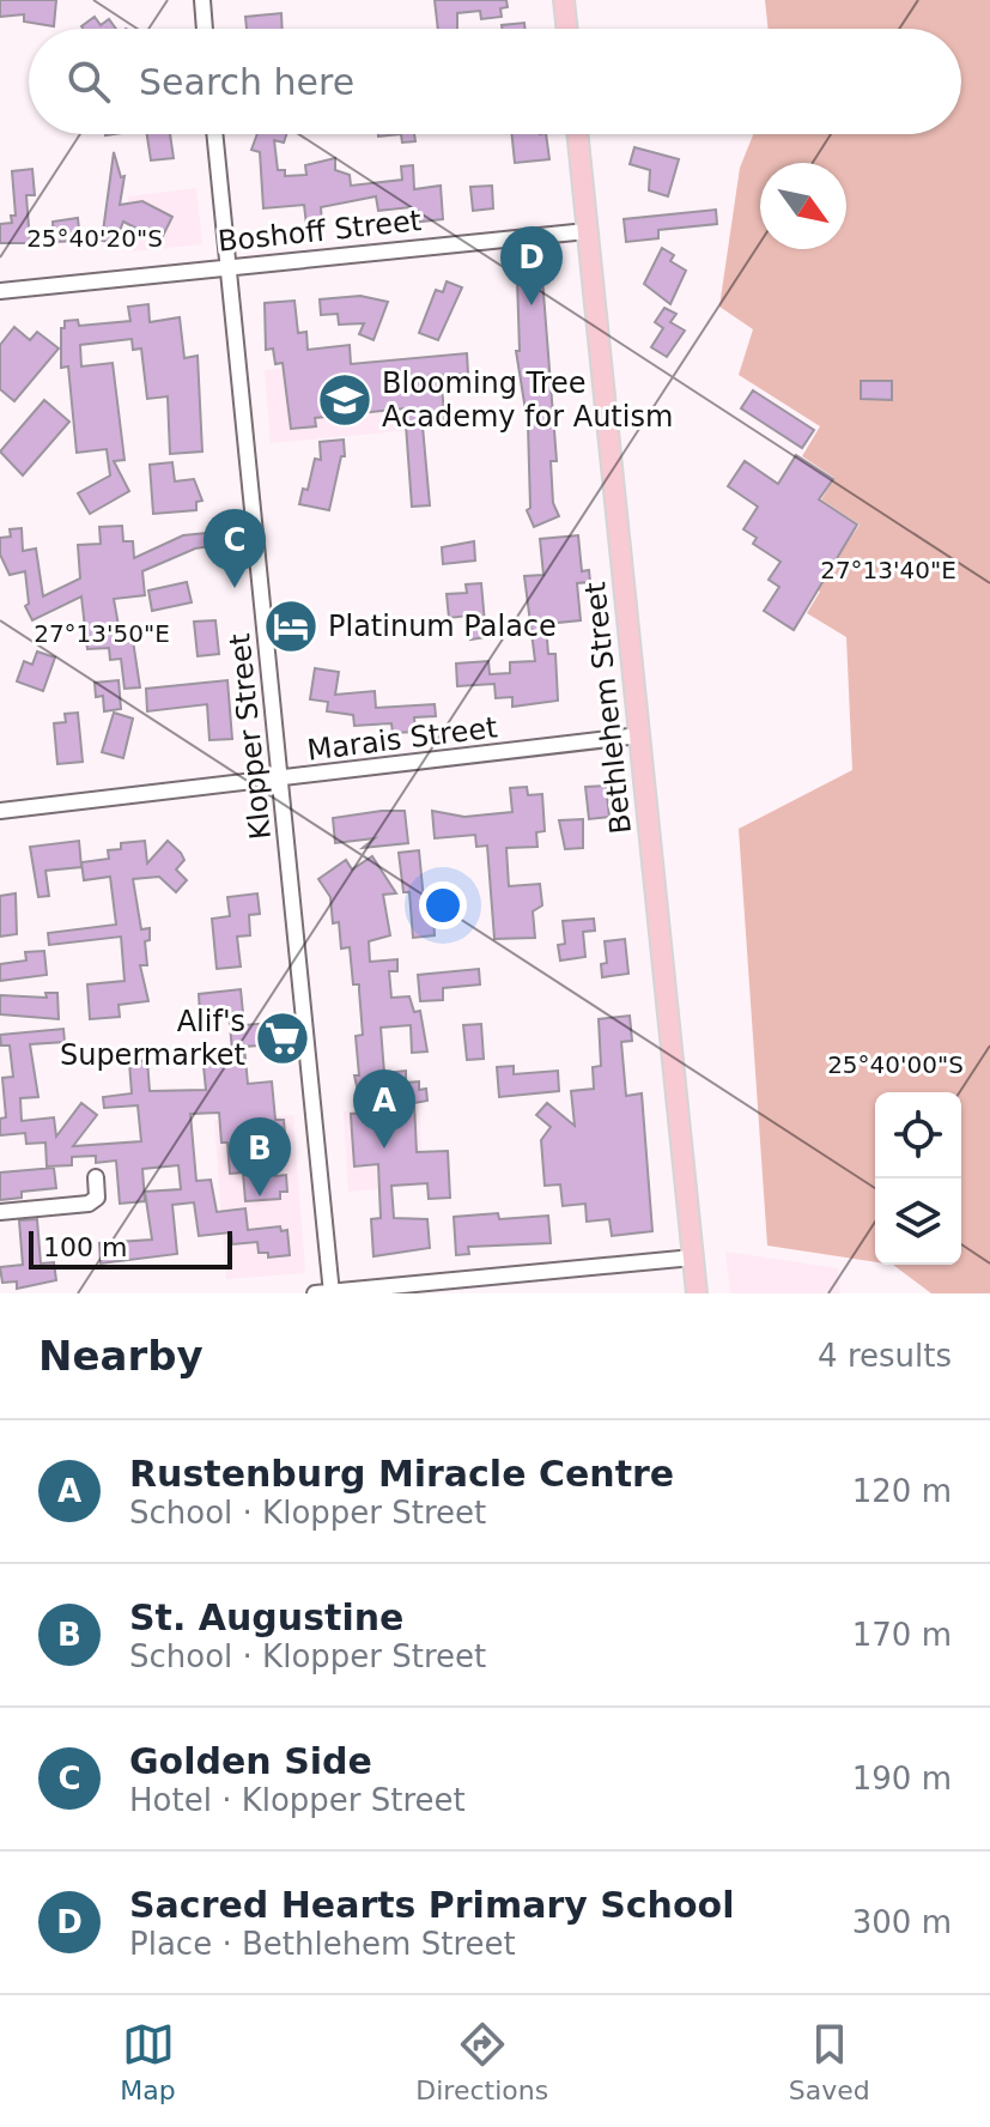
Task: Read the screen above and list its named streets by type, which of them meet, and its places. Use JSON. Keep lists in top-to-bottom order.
{
  "streets": {
    "main road": ["Bethlehem Street"],
    "street": ["Boshoff Street", "Klopper Street", "Marais Street"]
  },
  "crossings": [
    ["Boshoff Street", "Bethlehem Street"],
    ["Boshoff Street", "Klopper Street"],
    ["Bethlehem Street", "Marais Street"],
    ["Klopper Street", "Marais Street"]
  ],
  "places": {
    "school or university": ["Blooming Tree Academy for Autism"],
    "hotel": ["Platinum Palace"],
    "supermarket": ["Alif's Supermarket"]
  },
  "scale_bar": "100 m",
  "north": "bottom right",
  "page": {
    "search": "Search here",
    "pins": [
      "D",
      "C",
      "A",
      "B"
    ],
    "scale": "100 m",
    "heading": ["Nearby", "4 results"],
    "list": [
      {
        "mark": "A",
        "name": "Rustenburg Miracle Centre",
        "note": "School · Klopper Street",
        "value": "120 m"
      },
      {
        "mark": "B",
        "name": "St. Augustine",
        "note": "School · Klopper Street",
        "value": "170 m"
      },
      {
        "mark": "C",
        "name": "Golden Side",
        "note": "Hotel · Klopper Street",
        "value": "190 m"
      },
      {
        "mark": "D",
        "name": "Sacred Hearts Primary School",
        "note": "Place · Bethlehem Street",
        "value": "300 m"
      }
    ],
    "nav": ["Map", "Directions", "Saved"]
  },
  "coordinates": [
    "25°40'20\"S",
    "27°13'40\"E",
    "27°13'50\"E",
    "25°40'00\"S"
  ]
}
